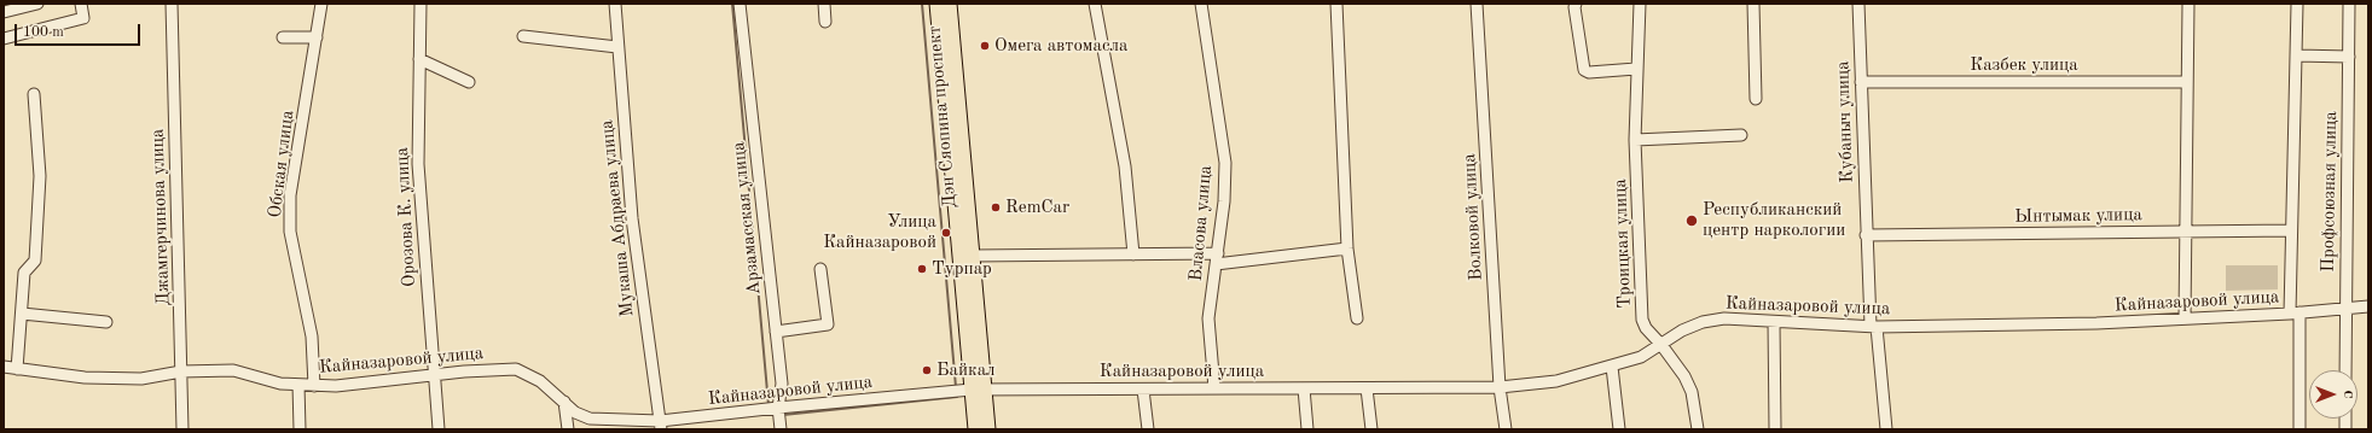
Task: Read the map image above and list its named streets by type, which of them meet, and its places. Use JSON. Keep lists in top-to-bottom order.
{
  "streets": {
    "main road": ["Дэн Сяопина проспект"],
    "street": [
      "Казбек улица",
      "Кубаныч улица",
      "Обская улица",
      "Профсоюзная улица",
      "Ынтымак улица",
      "Джамгерчинова улица",
      "Орозова К. улица",
      "Волковой улица",
      "Мукаша Абдраева улица",
      "Арзамасская улица",
      "Власова улица",
      "Троицкая улица",
      "Кайназаровой улица"
    ]
  },
  "crossings": [
    ["Казбек улица", "Кубаныч улица"],
    ["Дэн Сяопина проспект", "Кайназаровой улица"],
    ["Кубаныч улица", "Ынтымак улица"],
    ["Кубаныч улица", "Кайназаровой улица"],
    ["Обская улица", "Кайназаровой улица"],
    ["Профсоюзная улица", "Ынтымак улица"],
    ["Профсоюзная улица", "Кайназаровой улица"],
    ["Джамгерчинова улица", "Кайназаровой улица"],
    ["Орозова К. улица", "Кайназаровой улица"],
    ["Волковой улица", "Кайназаровой улица"],
    ["Мукаша Абдраева улица", "Кайназаровой улица"],
    ["Арзамасская улица", "Кайназаровой улица"],
    ["Власова улица", "Кайназаровой улица"],
    ["Троицкая улица", "Кайназаровой улица"]
  ],
  "places": [
    "Омега автомасла",
    "RemCar",
    "Республиканский центр наркологии",
    "Улица Кайназаровой",
    "Турпар",
    "Байкал"
  ],
  "scale_bar": "100 m",
  "north": "right"
}
